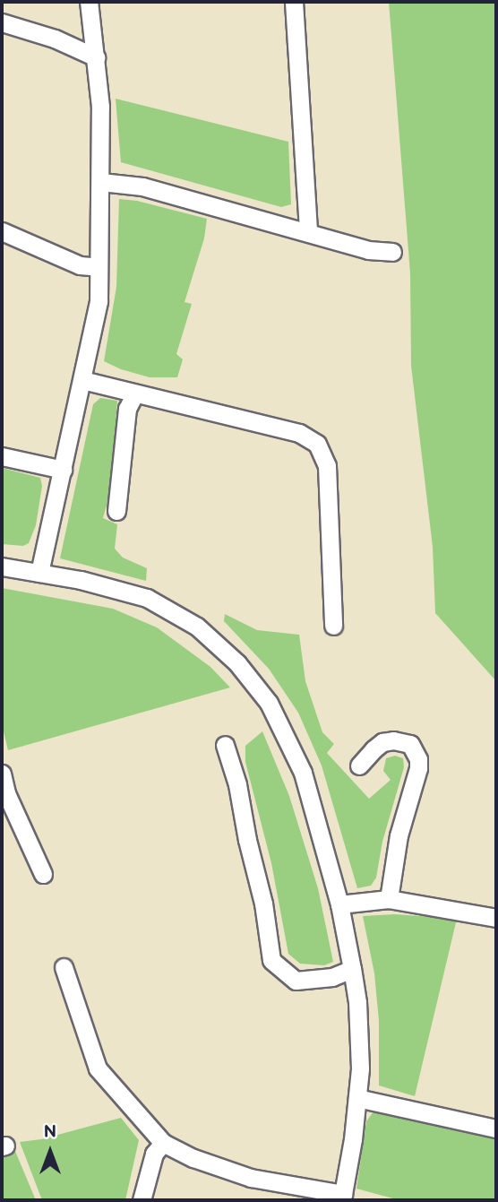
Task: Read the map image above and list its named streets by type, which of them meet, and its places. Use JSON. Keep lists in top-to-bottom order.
{
  "north": "top"
}
